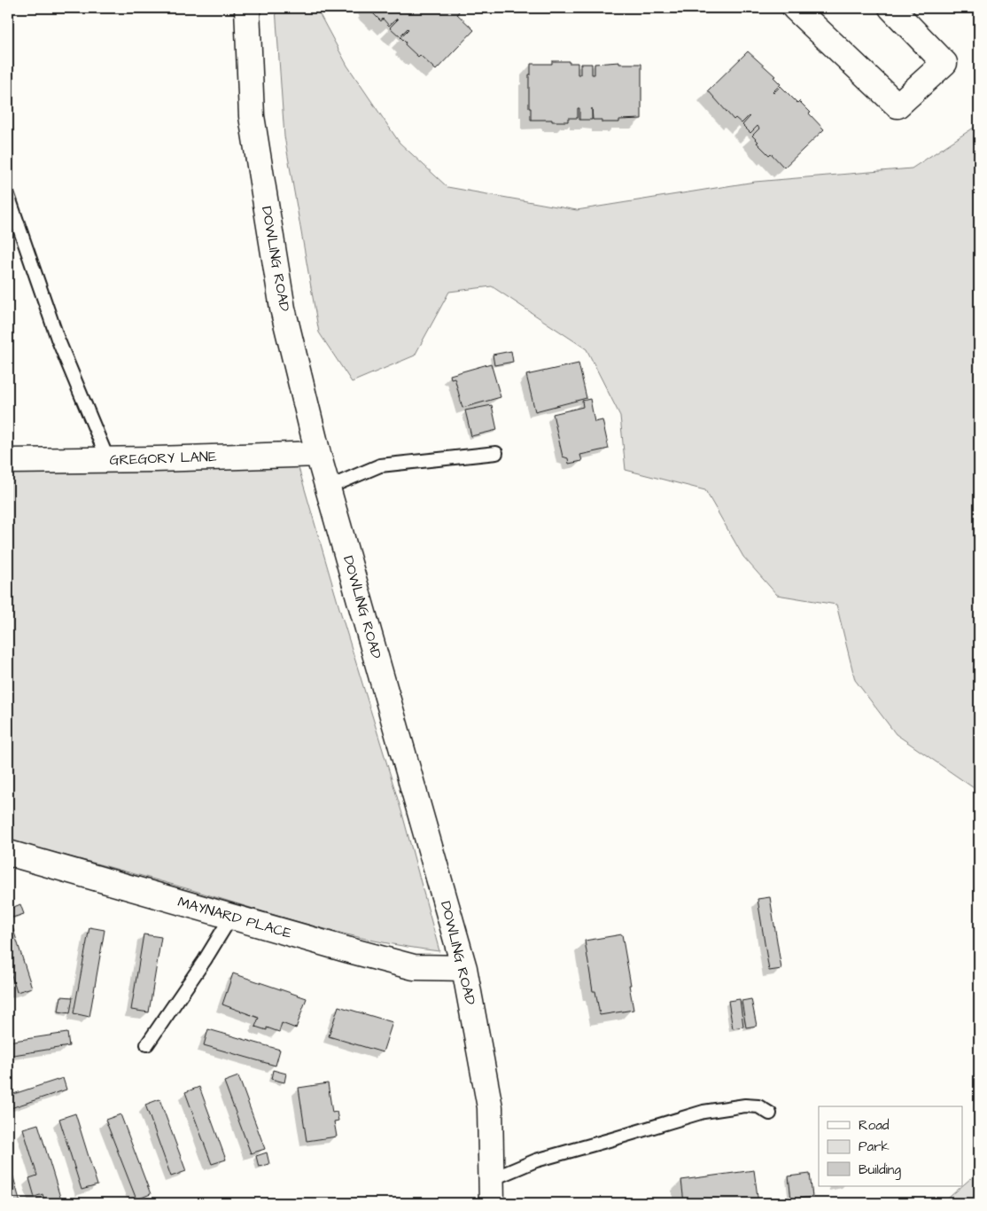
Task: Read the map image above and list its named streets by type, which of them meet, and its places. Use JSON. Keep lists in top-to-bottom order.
{
  "streets": {
    "street": ["DOWLING ROAD", "GREGORY LANE", "MAYNARD PLACE"]
  },
  "crossings": [
    ["DOWLING ROAD", "GREGORY LANE"],
    ["DOWLING ROAD", "MAYNARD PLACE"]
  ],
  "legend": ["Road", "Park", "Building"]
}
